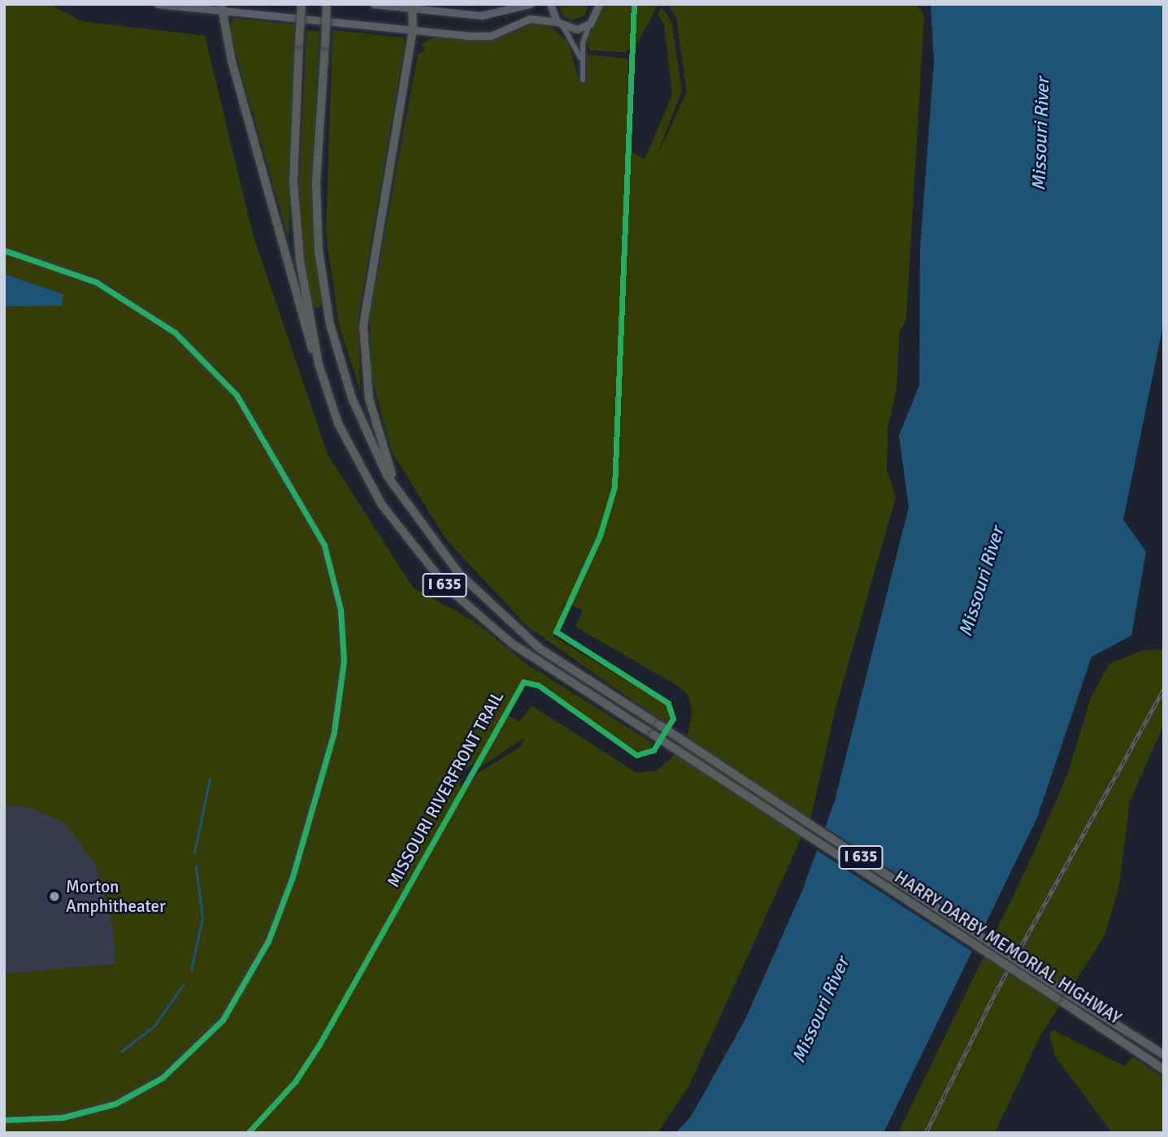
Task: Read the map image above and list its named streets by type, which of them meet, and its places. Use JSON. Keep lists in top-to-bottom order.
{
  "streets": {
    "highway": ["I 635", "HARRY DARBY MEMORIAL HIGHWAY"],
    "cycle path": ["MISSOURI RIVERFRONT TRAIL"]
  },
  "water": ["Missouri River"],
  "places": ["Morton Amphitheater"]
}
